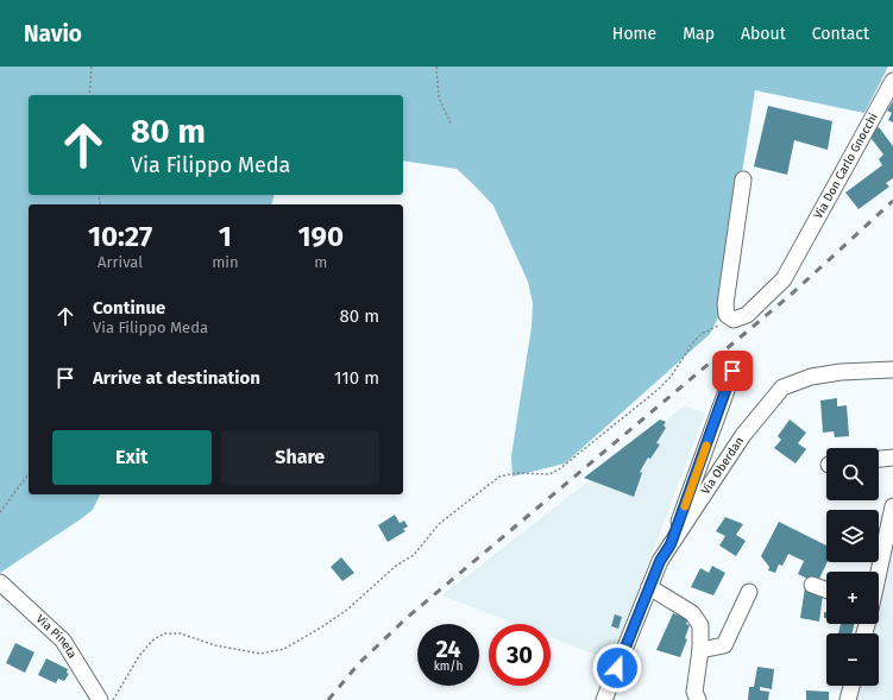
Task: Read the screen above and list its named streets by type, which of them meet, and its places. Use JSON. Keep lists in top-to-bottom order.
{
  "streets": {
    "street": ["Via Don Carlo Gnocchi", "Via Oberdan", "Via Pineta"]
  },
  "page": {
    "header": "Navio",
    "nav": [
      "Home",
      "Map",
      "About",
      "Contact"
    ],
    "turn": ["80 m", "Via Filippo Meda"],
    "eta": [
      "10:27",
      "Arrival",
      "1",
      "min",
      "190",
      "m"
    ],
    "list": [
      {
        "name": "Continue",
        "note": "Via Filippo Meda",
        "value": "80 m"
      },
      {
        "name": "Arrive at destination",
        "value": "110 m"
      }
    ],
    "buttons": ["Exit", "Share"],
    "map_buttons": ["+", "−"],
    "speed": "24 km/h",
    "limit": "30"
  }
}
